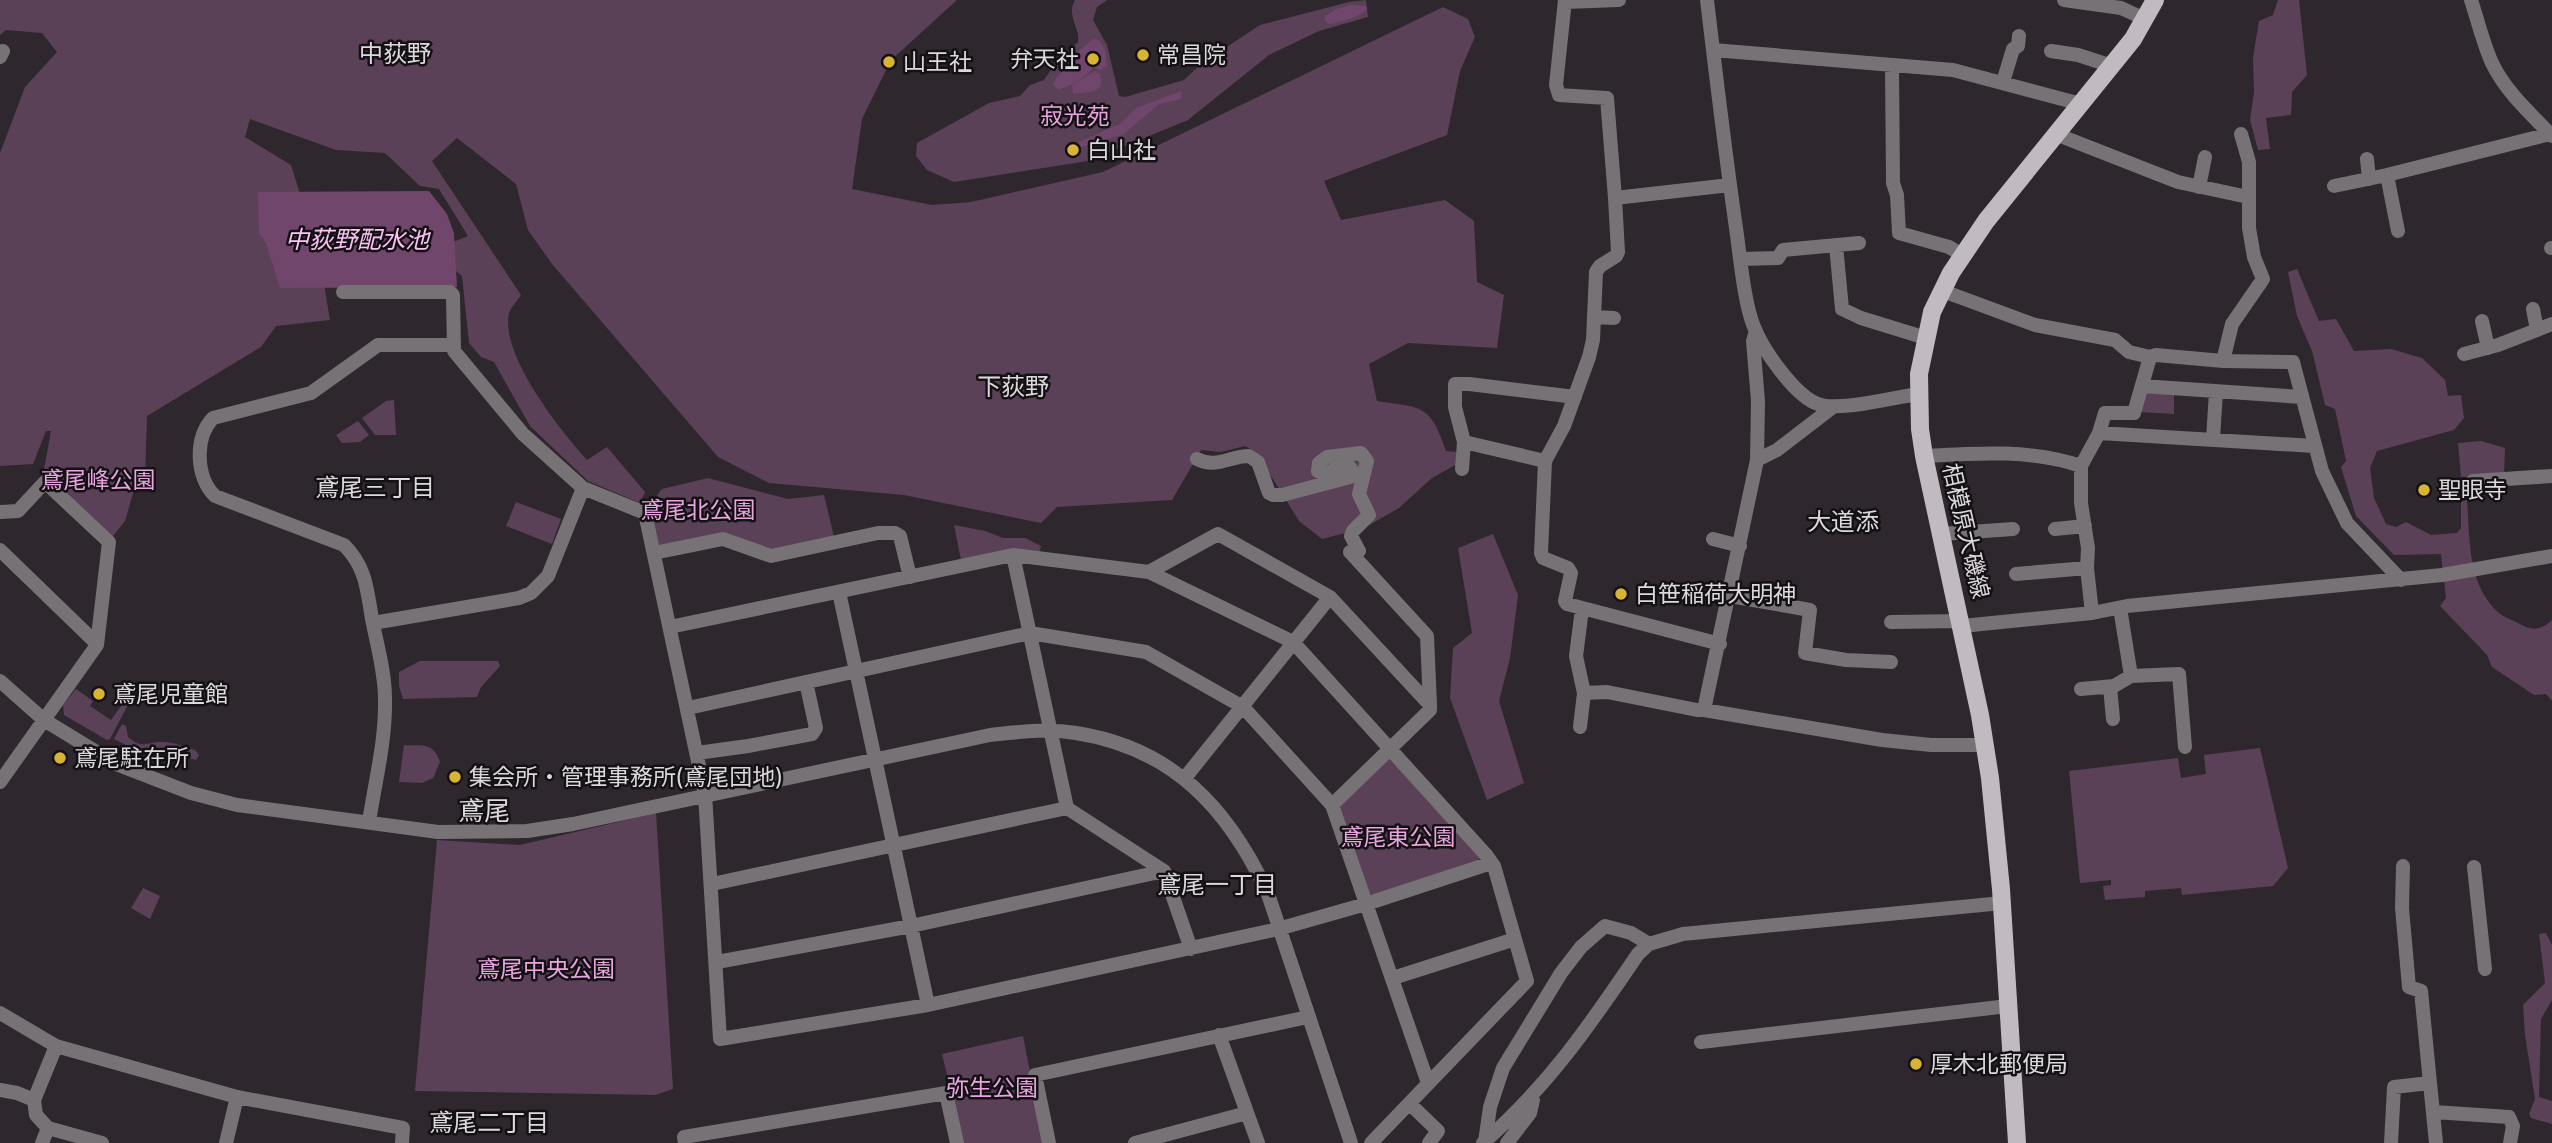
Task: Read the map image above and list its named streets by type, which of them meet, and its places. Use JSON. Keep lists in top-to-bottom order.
{
  "streets": {
    "main road": ["相模原大磯線"]
  },
  "districts": [
    "中荻野",
    "下荻野",
    "鳶尾三丁目",
    "大道添",
    "鳶尾",
    "鳶尾一丁目",
    "鳶尾二丁目"
  ],
  "water": ["中荻野配水池"],
  "parks": [
    "寂光苑",
    "鳶尾峰公園",
    "鳶尾北公園",
    "鳶尾東公園",
    "鳶尾中央公園",
    "弥生公園"
  ],
  "places": [
    "常昌院",
    "弁天社",
    "山王社",
    "白山社",
    "聖眼寺",
    "白笹稲荷大明神",
    "鳶尾児童館",
    "鳶尾駐在所",
    "集会所・管理事務所(鳶尾団地)",
    "厚木北郵便局"
  ]
}
